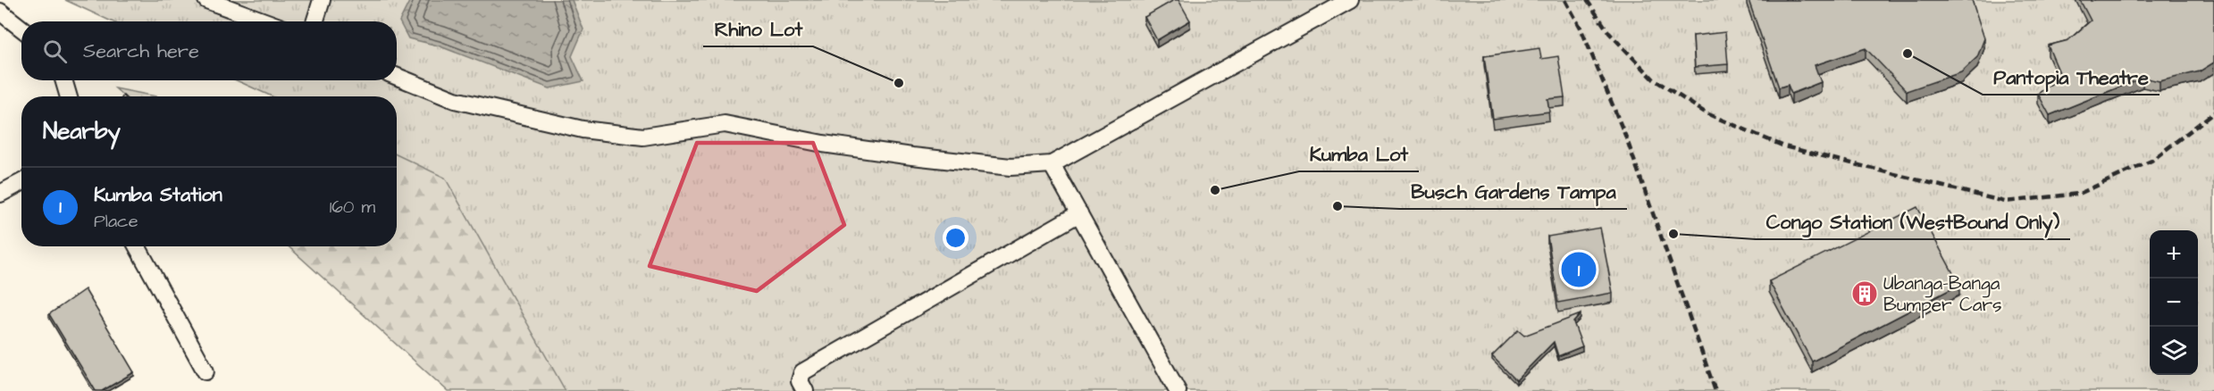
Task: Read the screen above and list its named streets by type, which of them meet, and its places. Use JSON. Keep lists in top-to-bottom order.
{
  "places": {
    "other": [
      "Pantopia Theatre",
      "Rhino Lot",
      "Kumba Lot",
      "Busch Gardens Tampa",
      "Congo Station (WestBound Only)"
    ],
    "building": ["Ubanga-Banga Bumper Cars"]
  },
  "page": {
    "search": "Search here",
    "heading": "Nearby",
    "list": [
      {
        "mark": "1",
        "name": "Kumba Station",
        "note": "Place",
        "value": "160 m"
      }
    ],
    "map_buttons": ["+", "−"],
    "pins": "1"
  }
}
